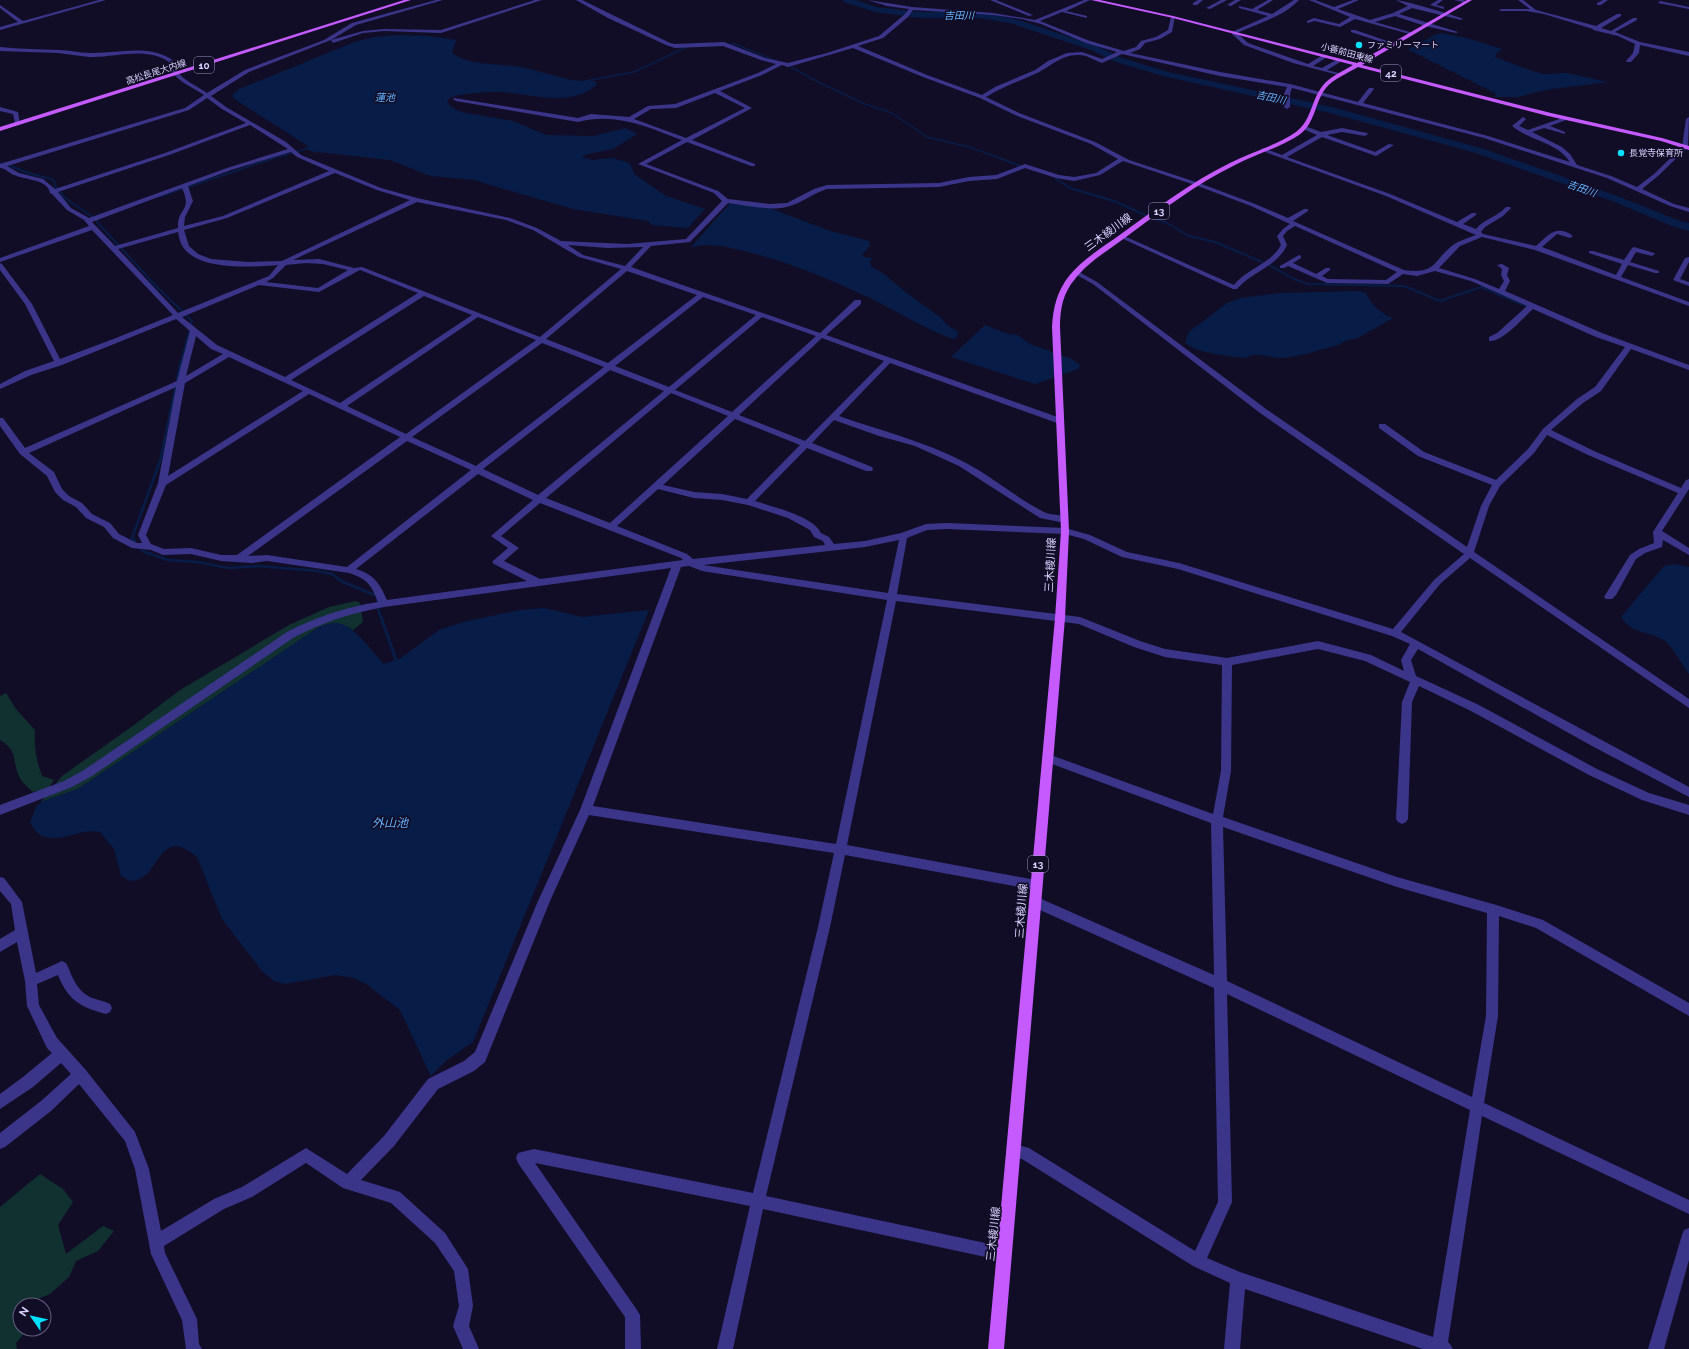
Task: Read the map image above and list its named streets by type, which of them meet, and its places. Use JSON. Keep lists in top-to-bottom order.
{
  "streets": {
    "main road": [
      "小蓑前田東線",
      "10",
      "高松長尾大内線",
      "42",
      "13",
      "三木綾川線"
    ]
  },
  "water": ["吉田川", "蓮池", "外山池"],
  "places": ["ファミリーマート", "長覚寺保育所"],
  "north": "top left"
}
